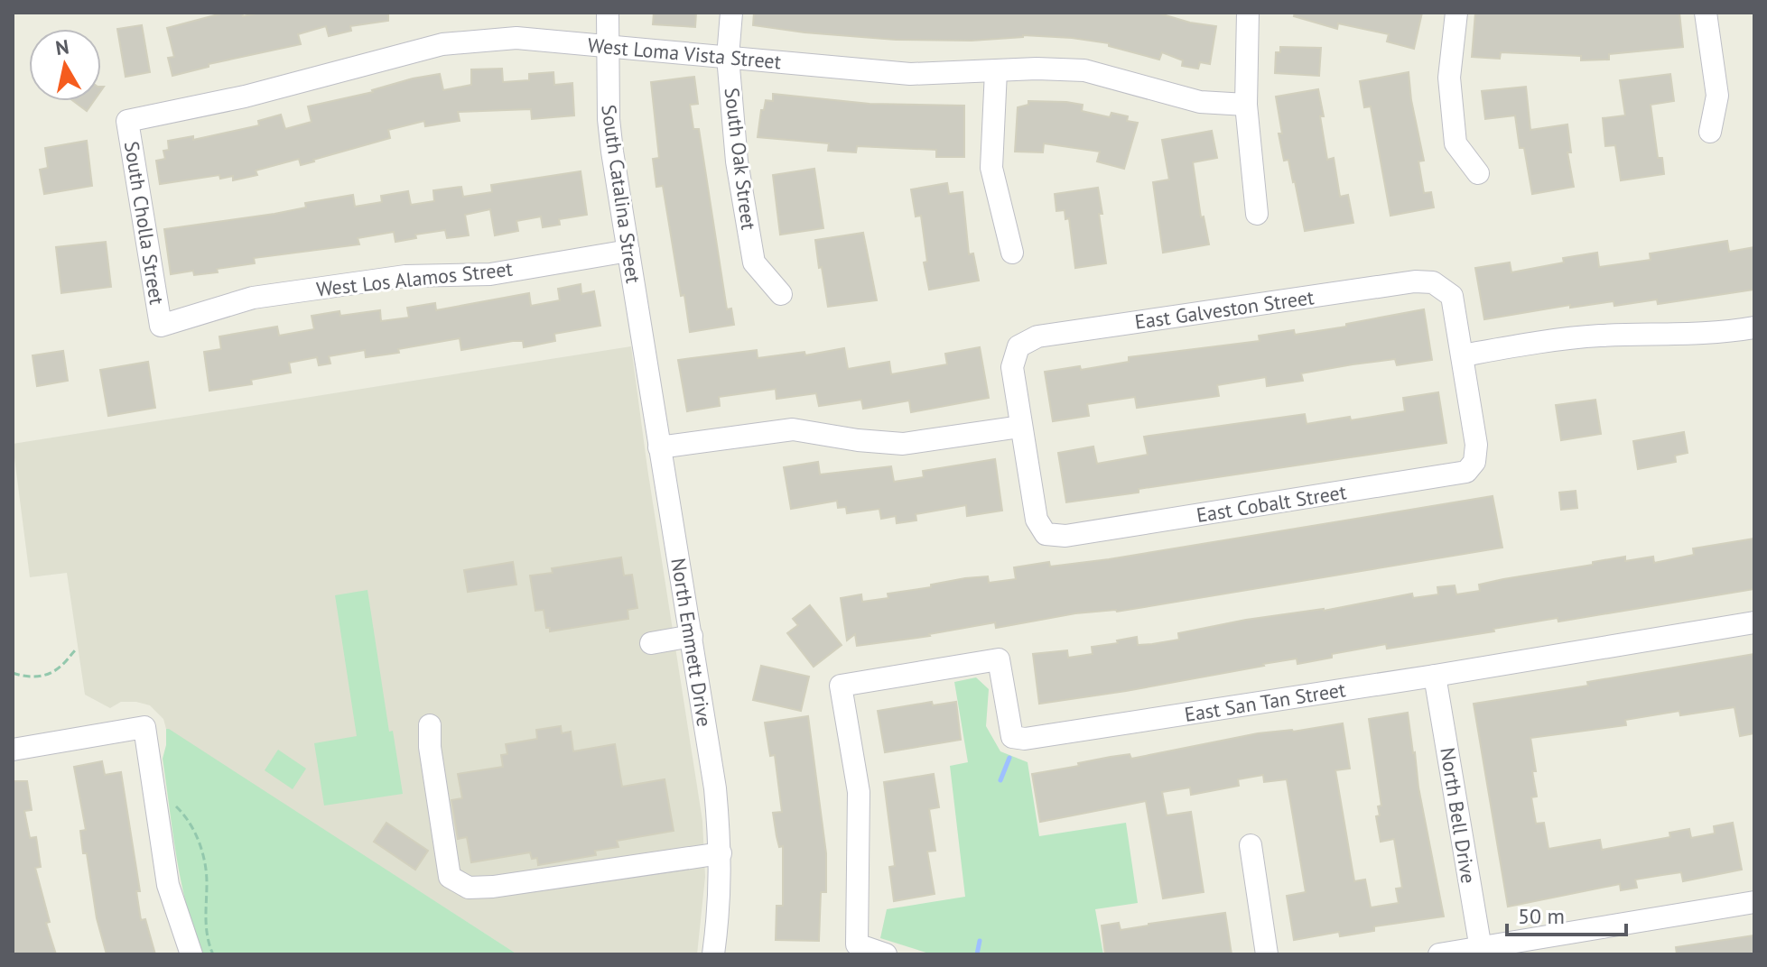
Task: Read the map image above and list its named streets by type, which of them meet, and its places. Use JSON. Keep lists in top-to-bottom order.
{
  "streets": {
    "street": [
      "West Loma Vista Street",
      "South Oak Street",
      "South Catalina Street",
      "South Cholla Street",
      "West Los Alamos Street",
      "East Galveston Street",
      "East Cobalt Street",
      "North Emmett Drive",
      "East San Tan Street",
      "North Bell Drive"
    ]
  },
  "crossings": [
    ["West Loma Vista Street", "South Oak Street"],
    ["West Loma Vista Street", "South Catalina Street"],
    ["West Loma Vista Street", "South Cholla Street"],
    ["South Catalina Street", "West Los Alamos Street"],
    ["South Catalina Street", "North Emmett Drive"],
    ["South Cholla Street", "West Los Alamos Street"],
    ["East Galveston Street", "East Cobalt Street"],
    ["East San Tan Street", "North Bell Drive"]
  ],
  "scale_bar": "50 m",
  "north": "top"
}
